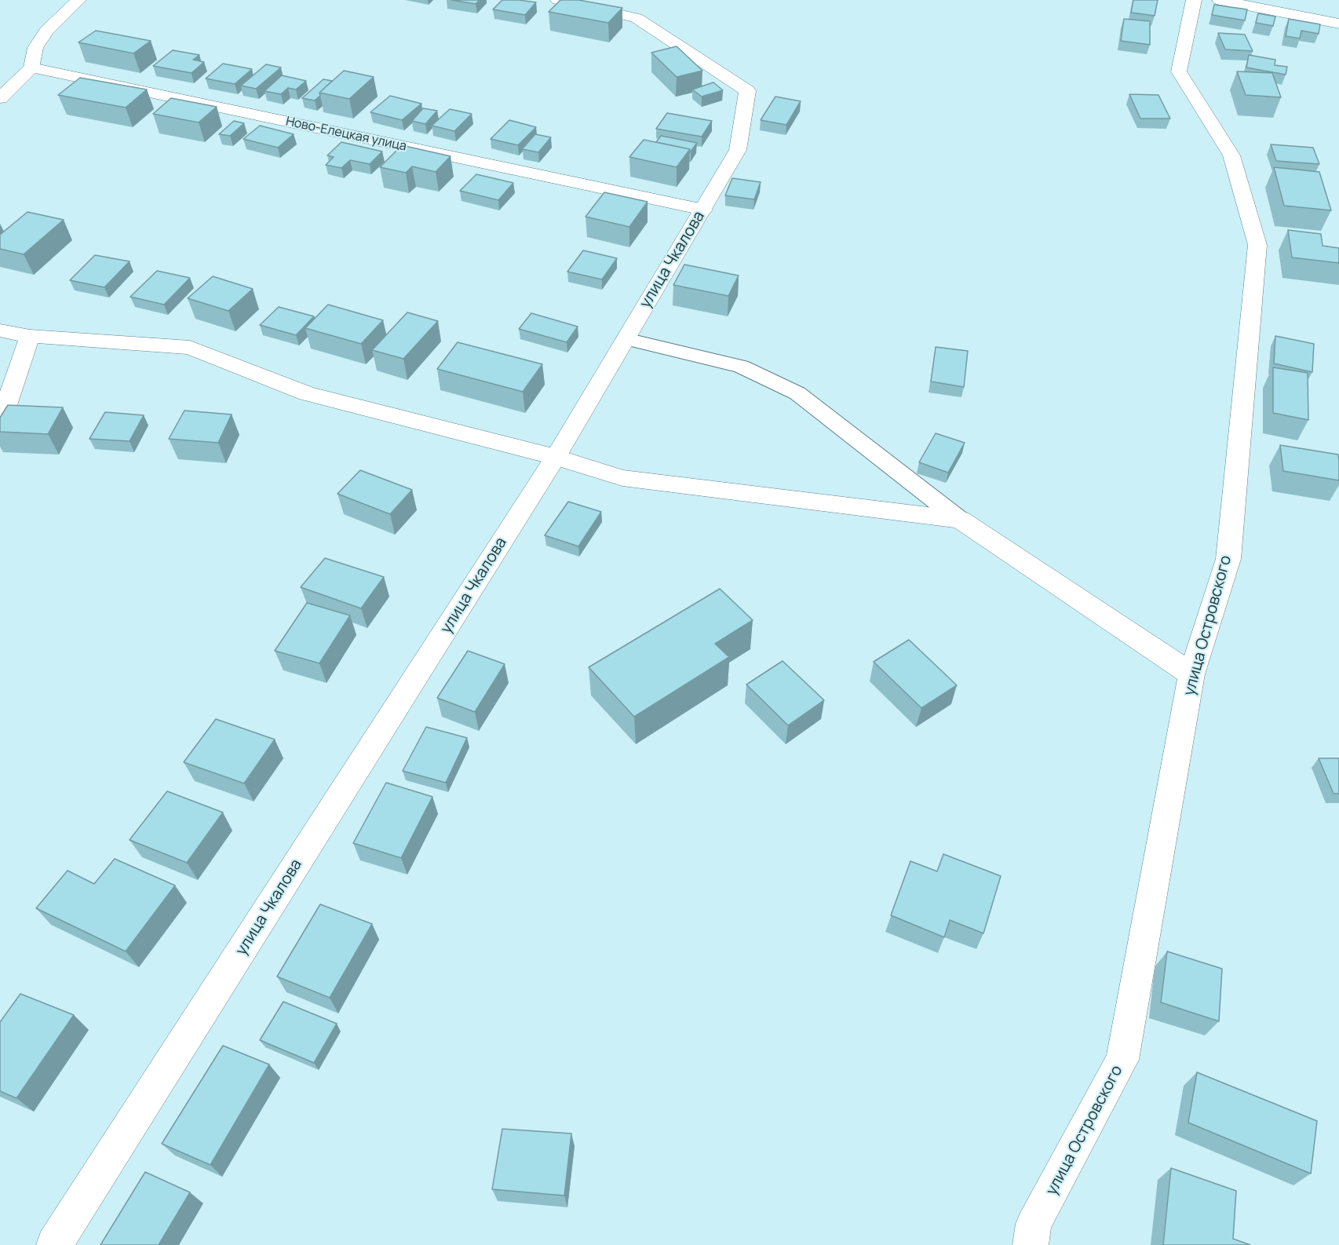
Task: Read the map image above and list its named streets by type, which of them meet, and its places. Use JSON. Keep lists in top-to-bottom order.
{
  "streets": {
    "street": ["Ново-Елецкая улица", "улица Чкалова", "улица Островского"]
  },
  "crossings": [
    ["Ново-Елецкая улица", "улица Чкалова"]
  ]
}
